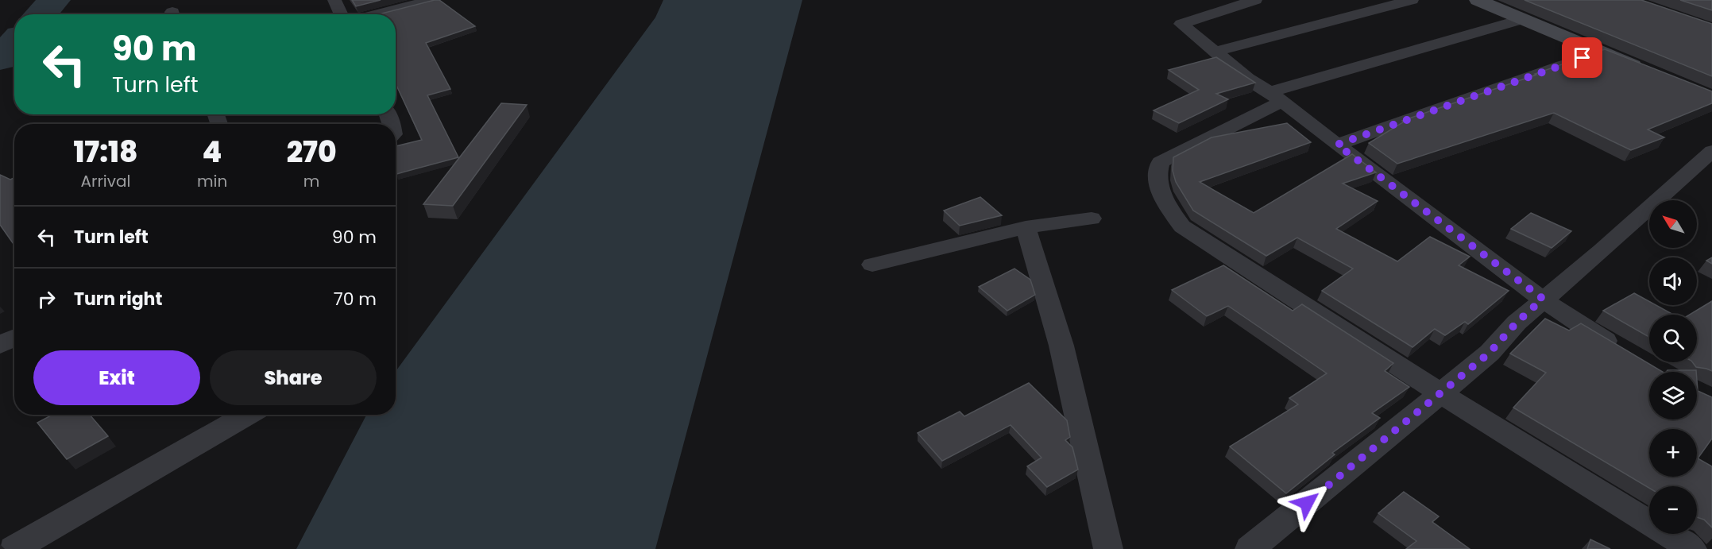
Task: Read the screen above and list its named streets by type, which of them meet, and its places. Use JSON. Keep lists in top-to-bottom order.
{
  "north": "top left",
  "page": {
    "turn": ["90 m", "Turn left"],
    "eta": [
      "17:18",
      "Arrival",
      "4",
      "min",
      "270",
      "m"
    ],
    "map_buttons": ["+", "−"],
    "list": [
      {
        "name": "Turn left",
        "value": "90 m"
      },
      {
        "name": "Turn right",
        "value": "70 m"
      }
    ],
    "buttons": ["Exit", "Share"]
  }
}
